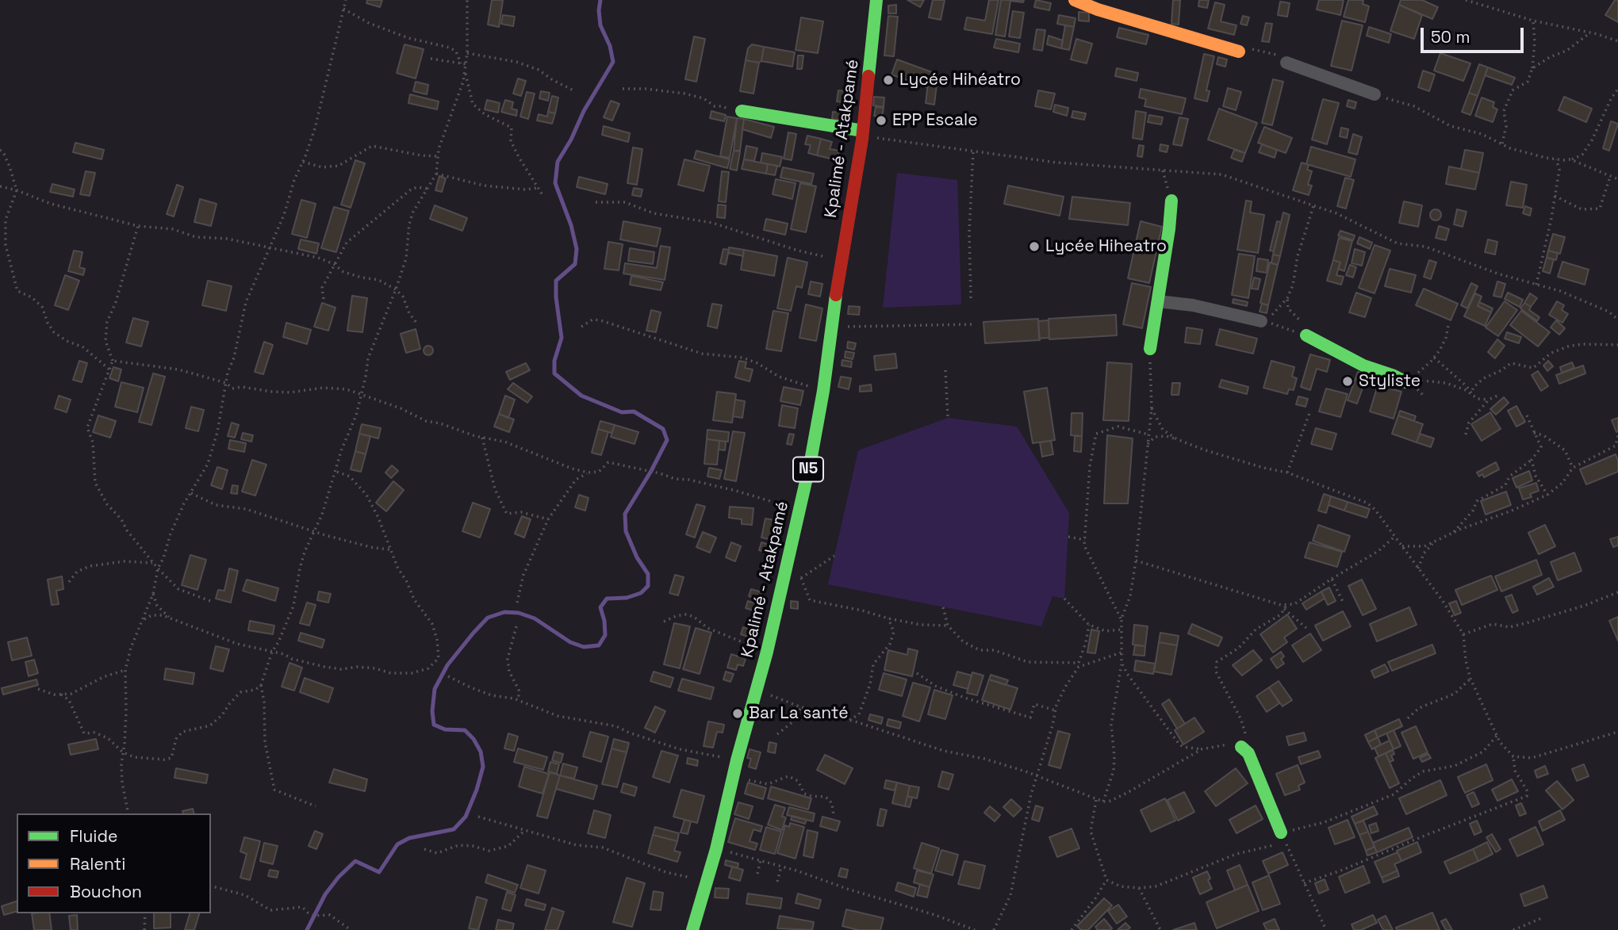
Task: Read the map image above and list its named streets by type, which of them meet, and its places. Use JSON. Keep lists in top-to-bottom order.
{
  "streets": {
    "main road": ["Kpalimé - Atakpamé", "N5"]
  },
  "places": [
    "Lycée Hihéatro",
    "EPP Escale",
    "Lycée Hiheatro",
    "Styliste",
    "Bar La santé"
  ],
  "legend": ["Fluide", "Ralenti", "Bouchon"],
  "scale_bar": "50 m"
}
